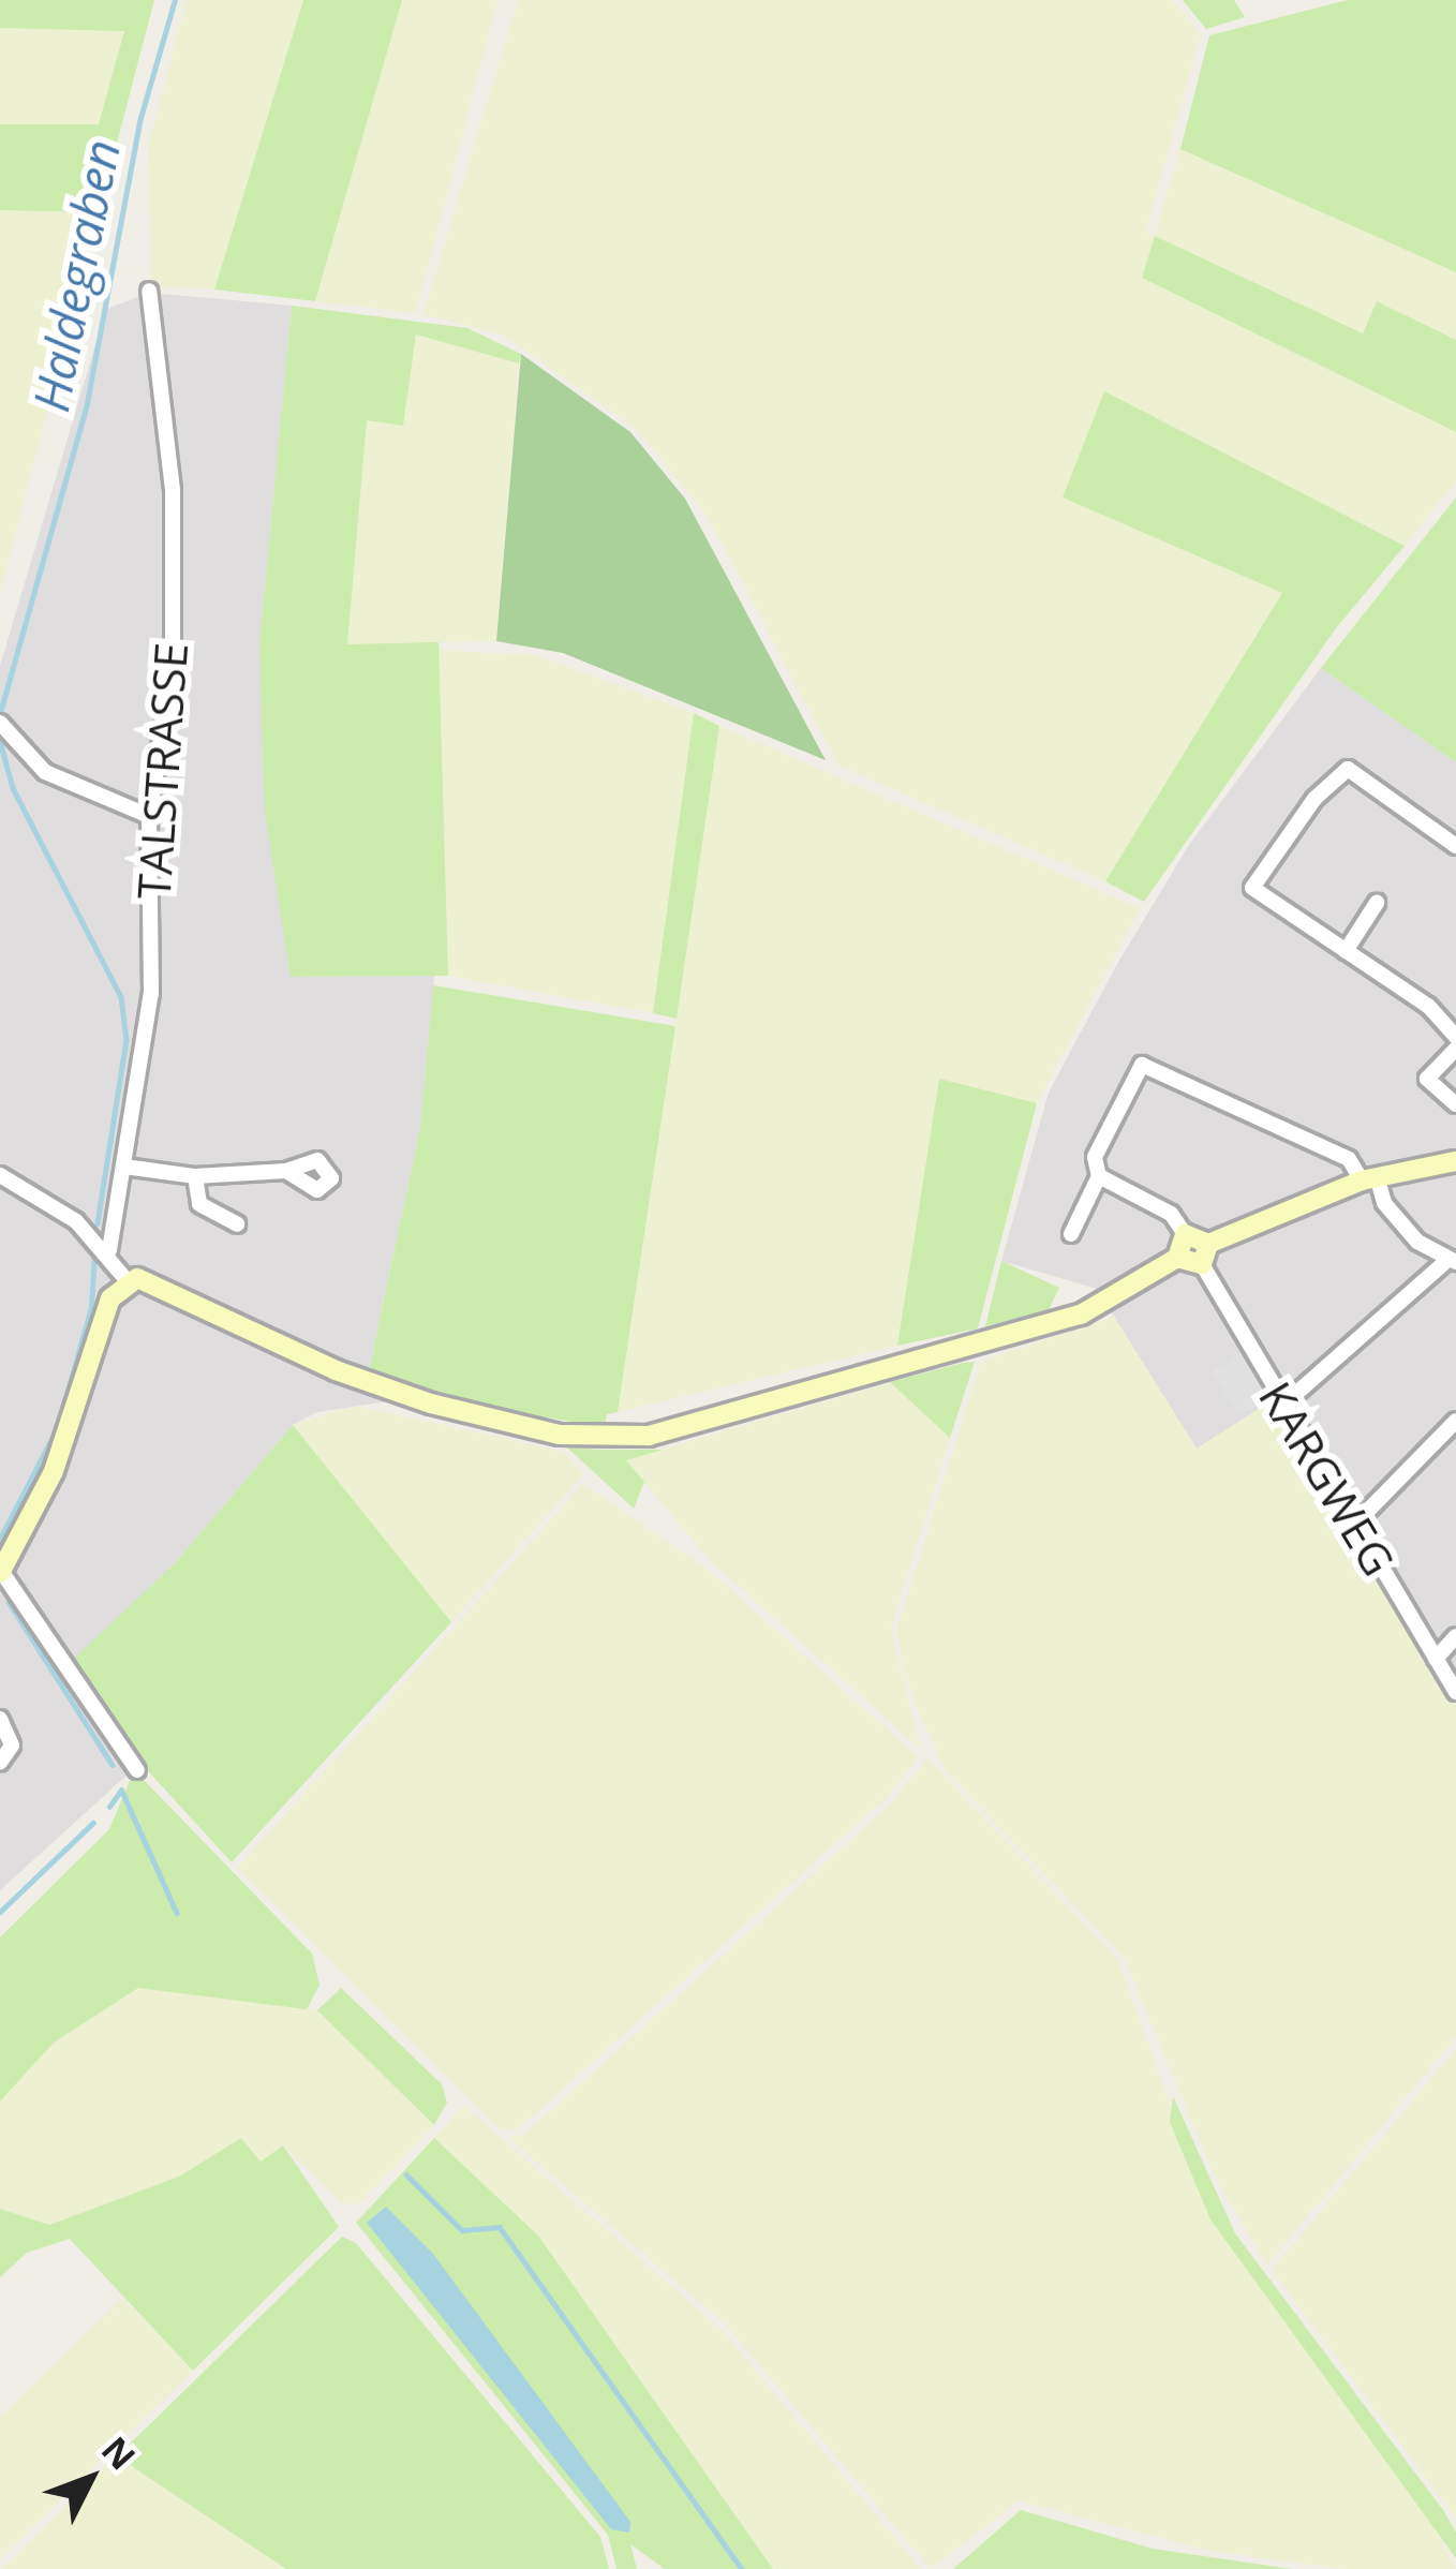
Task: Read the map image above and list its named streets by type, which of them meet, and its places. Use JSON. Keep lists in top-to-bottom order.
{
  "streets": {
    "street": ["TALSTRASSE", "KARGWEG"]
  },
  "water": ["Haldegraben"],
  "north": "top right"
}
